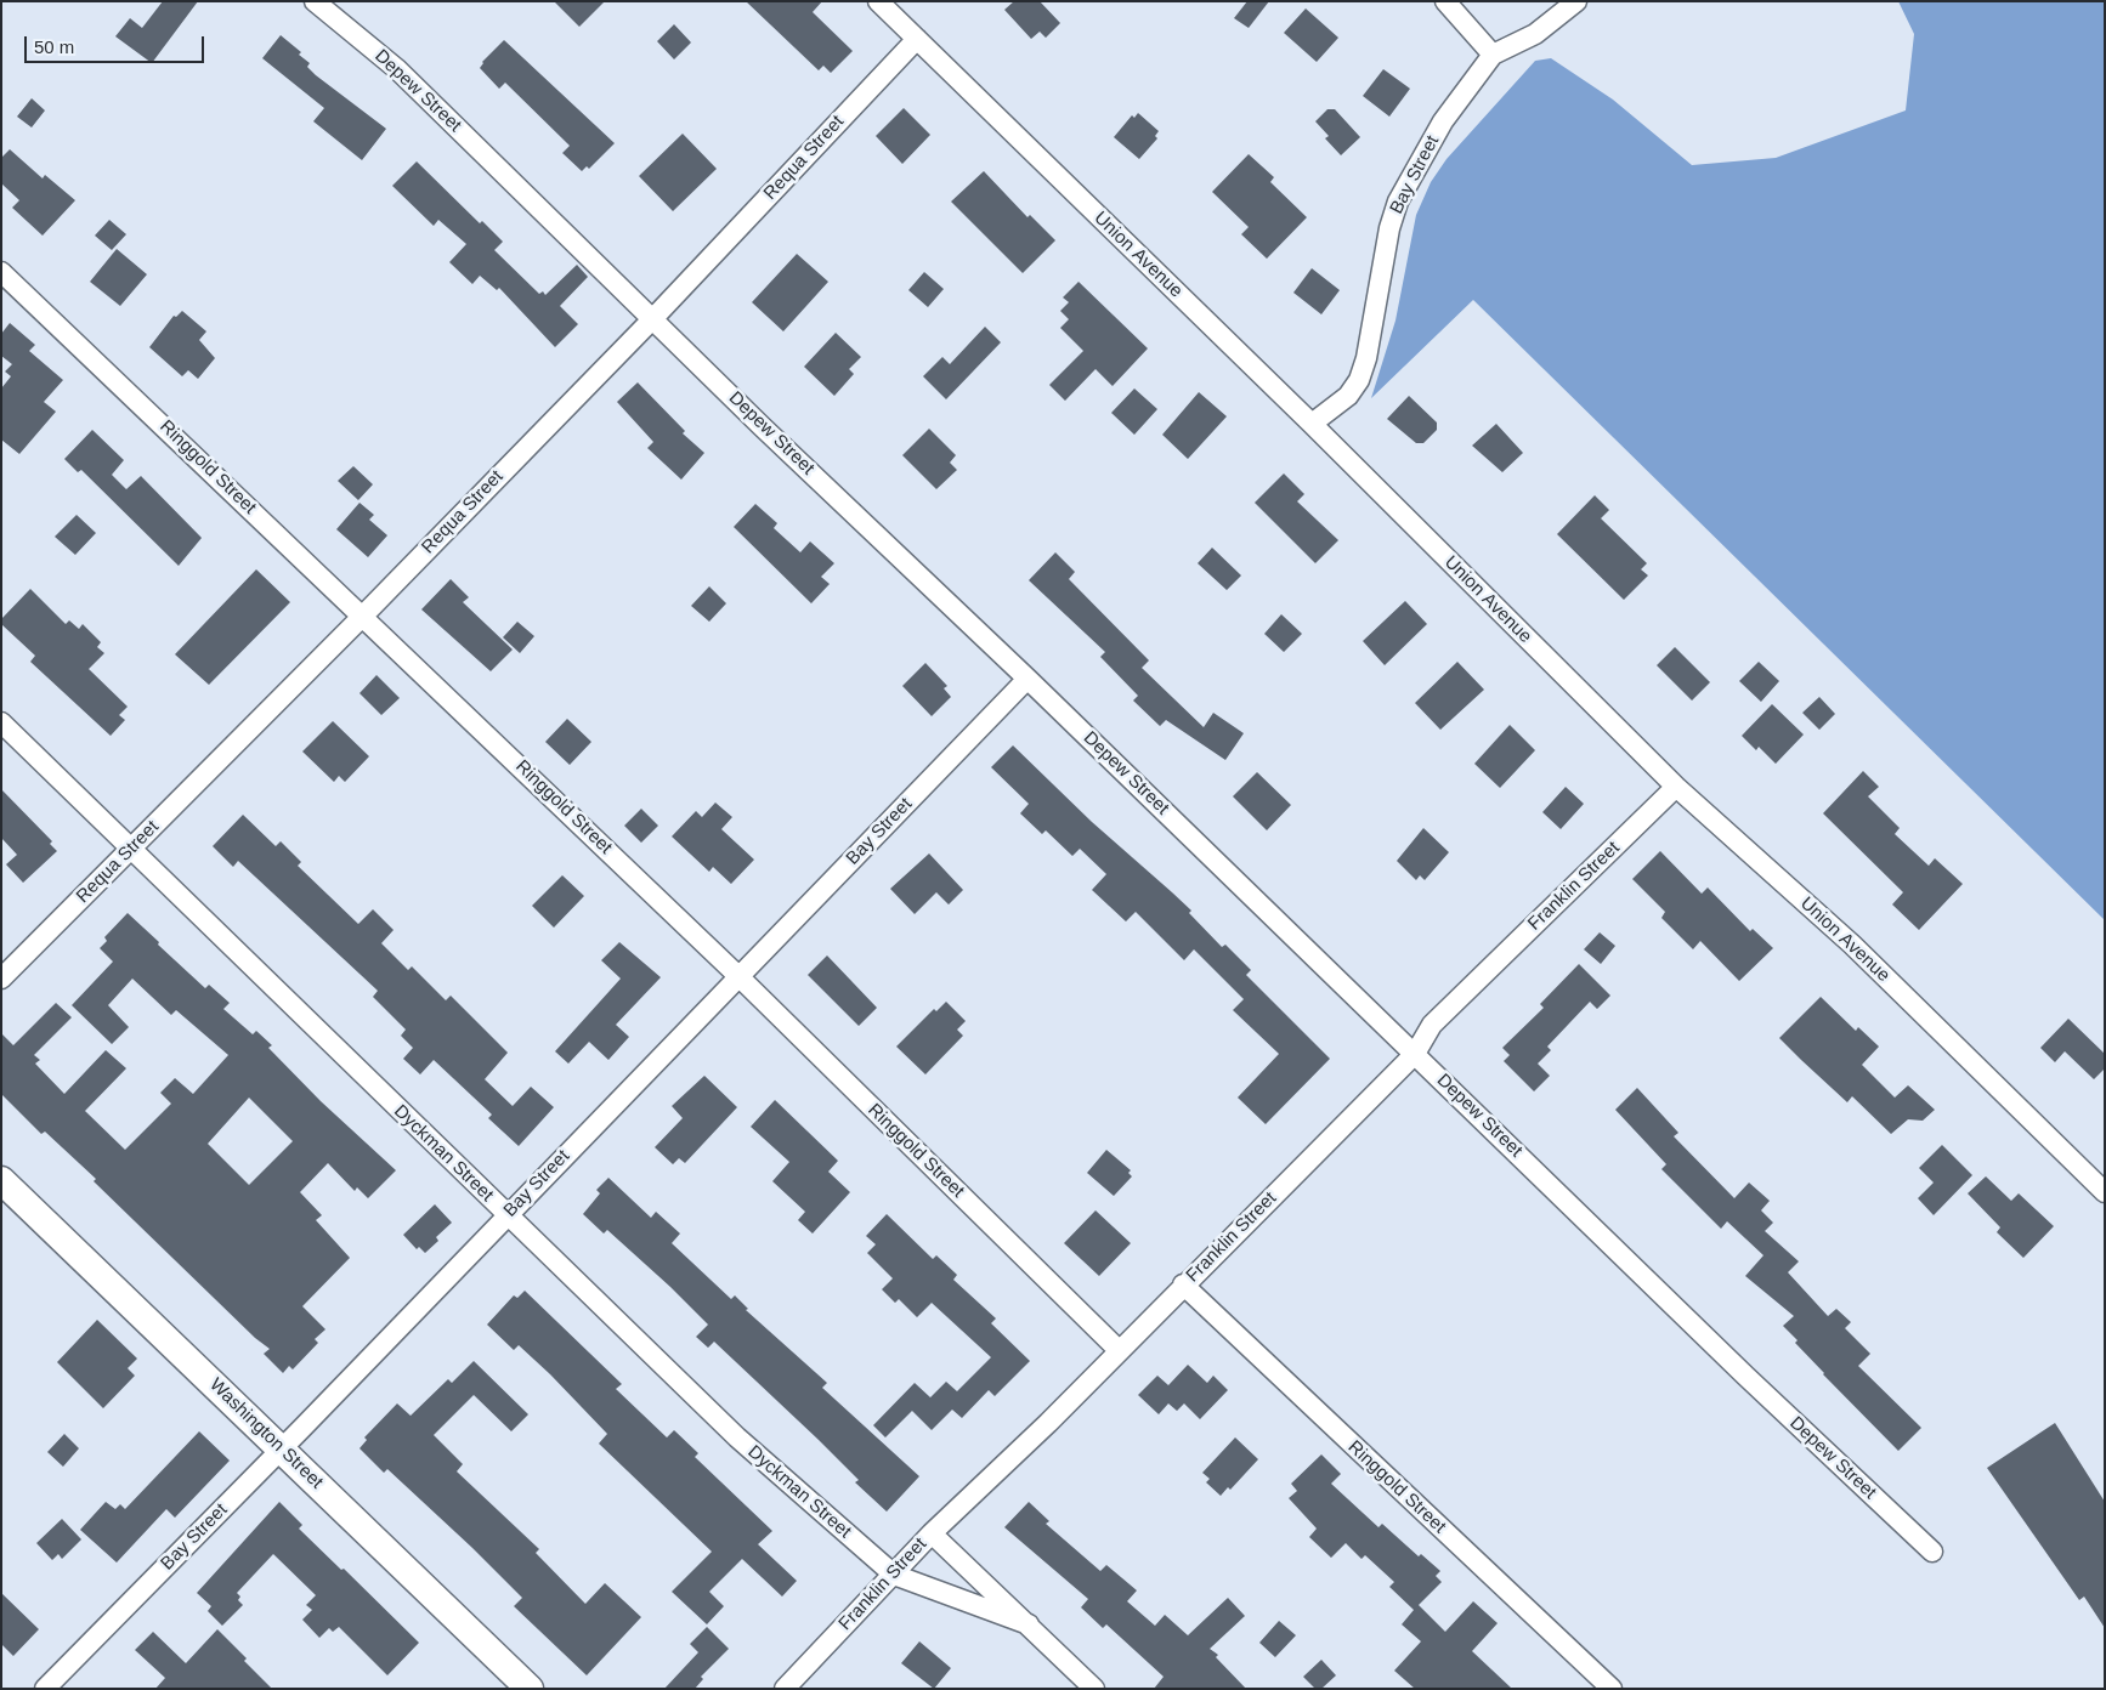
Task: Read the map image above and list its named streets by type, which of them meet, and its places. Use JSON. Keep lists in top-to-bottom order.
{
  "streets": {
    "street": [
      "Depew Street",
      "Requa Street",
      "Bay Street",
      "Union Avenue",
      "Ringgold Street",
      "Franklin Street",
      "Dyckman Street",
      "Washington Street"
    ]
  },
  "crossings": [
    ["Depew Street", "Requa Street"],
    ["Depew Street", "Bay Street"],
    ["Depew Street", "Franklin Street"],
    ["Requa Street", "Union Avenue"],
    ["Requa Street", "Ringgold Street"],
    ["Requa Street", "Dyckman Street"],
    ["Bay Street", "Union Avenue"],
    ["Bay Street", "Ringgold Street"],
    ["Bay Street", "Dyckman Street"],
    ["Bay Street", "Washington Street"],
    ["Union Avenue", "Franklin Street"],
    ["Ringgold Street", "Franklin Street"],
    ["Franklin Street", "Dyckman Street"]
  ],
  "scale_bar": "50 m"
}
